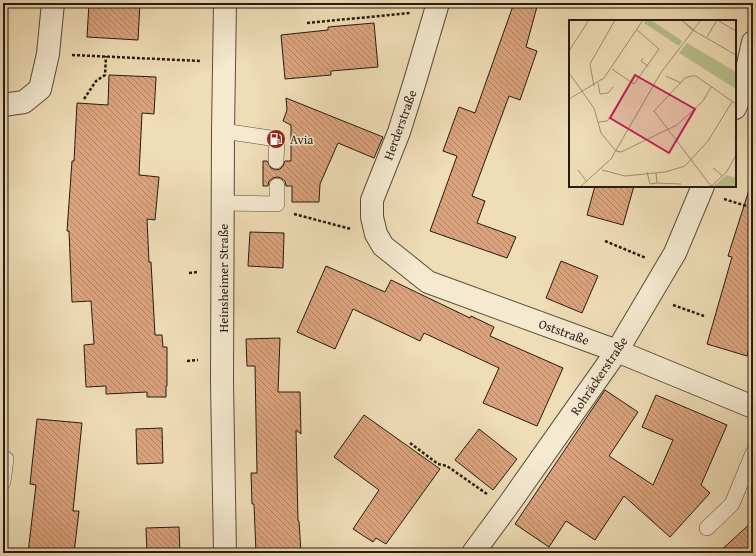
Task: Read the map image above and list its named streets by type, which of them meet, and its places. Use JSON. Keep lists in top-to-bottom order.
{
  "streets": {
    "street": [
      "Herderstraße",
      "Heinsheimer Straße",
      "Oststraße",
      "Rohräckerstraße"
    ]
  },
  "crossings": [
    ["Herderstraße", "Oststraße"],
    ["Oststraße", "Rohräckerstraße"]
  ],
  "places": {
    "fuel station": ["Avia"]
  }
}
